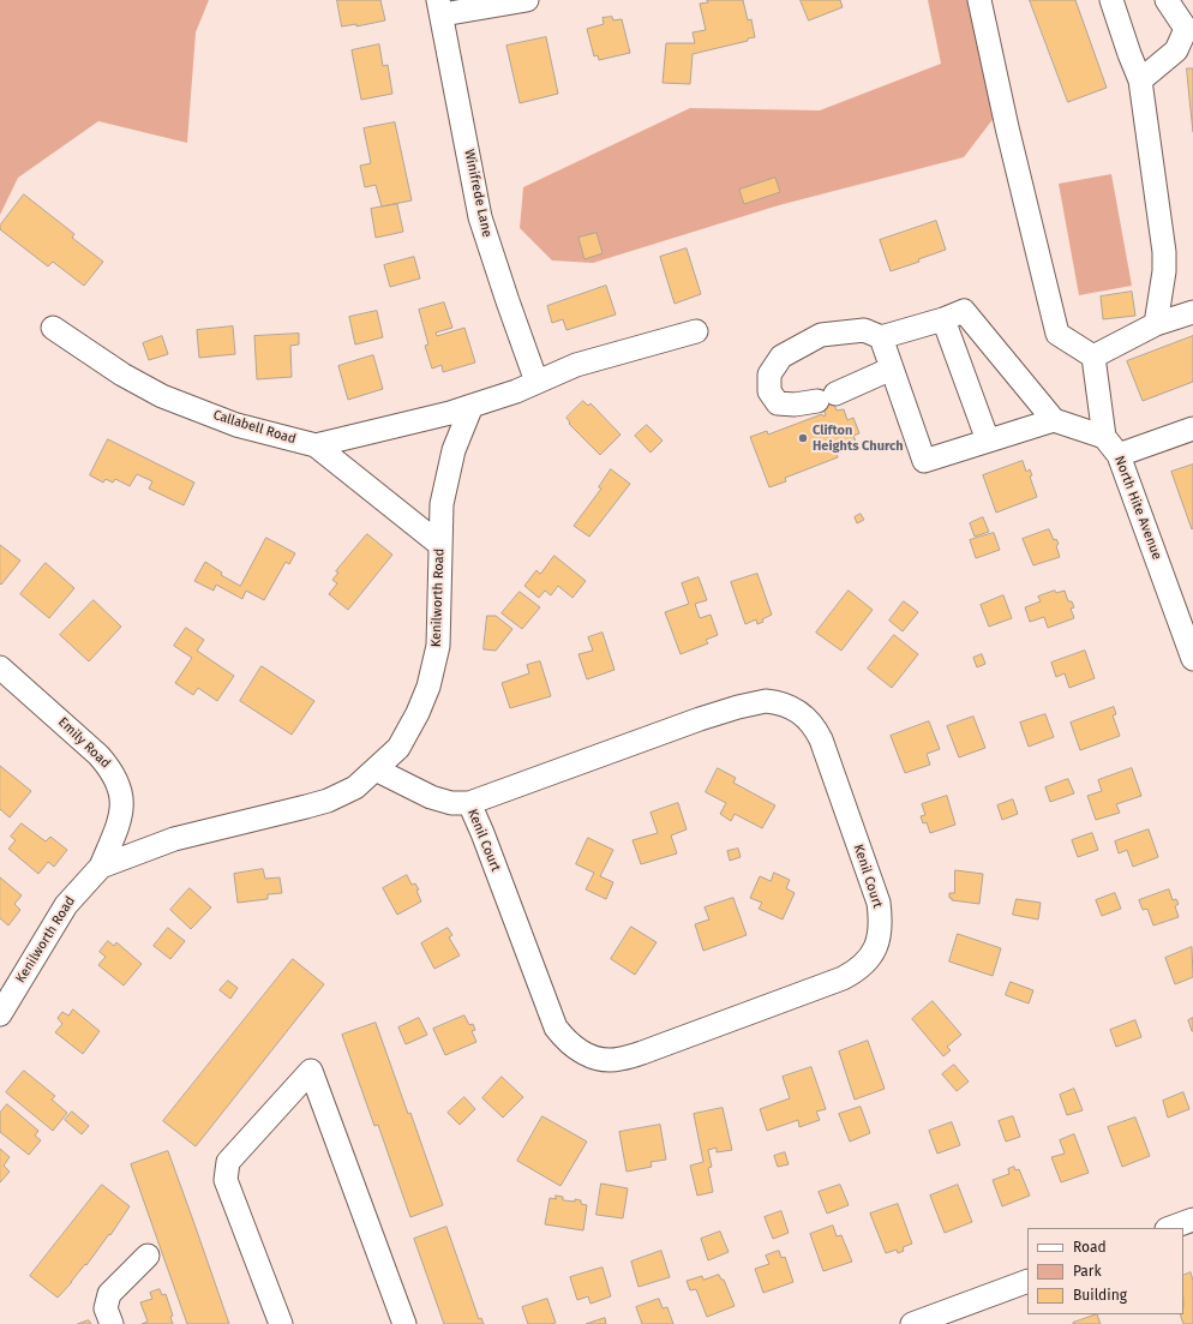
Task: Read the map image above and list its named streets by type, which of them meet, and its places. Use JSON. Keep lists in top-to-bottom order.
{
  "streets": {
    "street": [
      "Winifrede Lane",
      "Callabell Road",
      "North Hite Avenue",
      "Kenilworth Road",
      "Emily Road",
      "Kenil Court"
    ]
  },
  "crossings": [
    ["Callabell Road", "Kenilworth Road"],
    ["Kenilworth Road", "Emily Road"],
    ["Kenilworth Road", "Kenil Court"]
  ],
  "places": ["Clifton Heights Church"],
  "legend": ["Road", "Park", "Building"]
}
